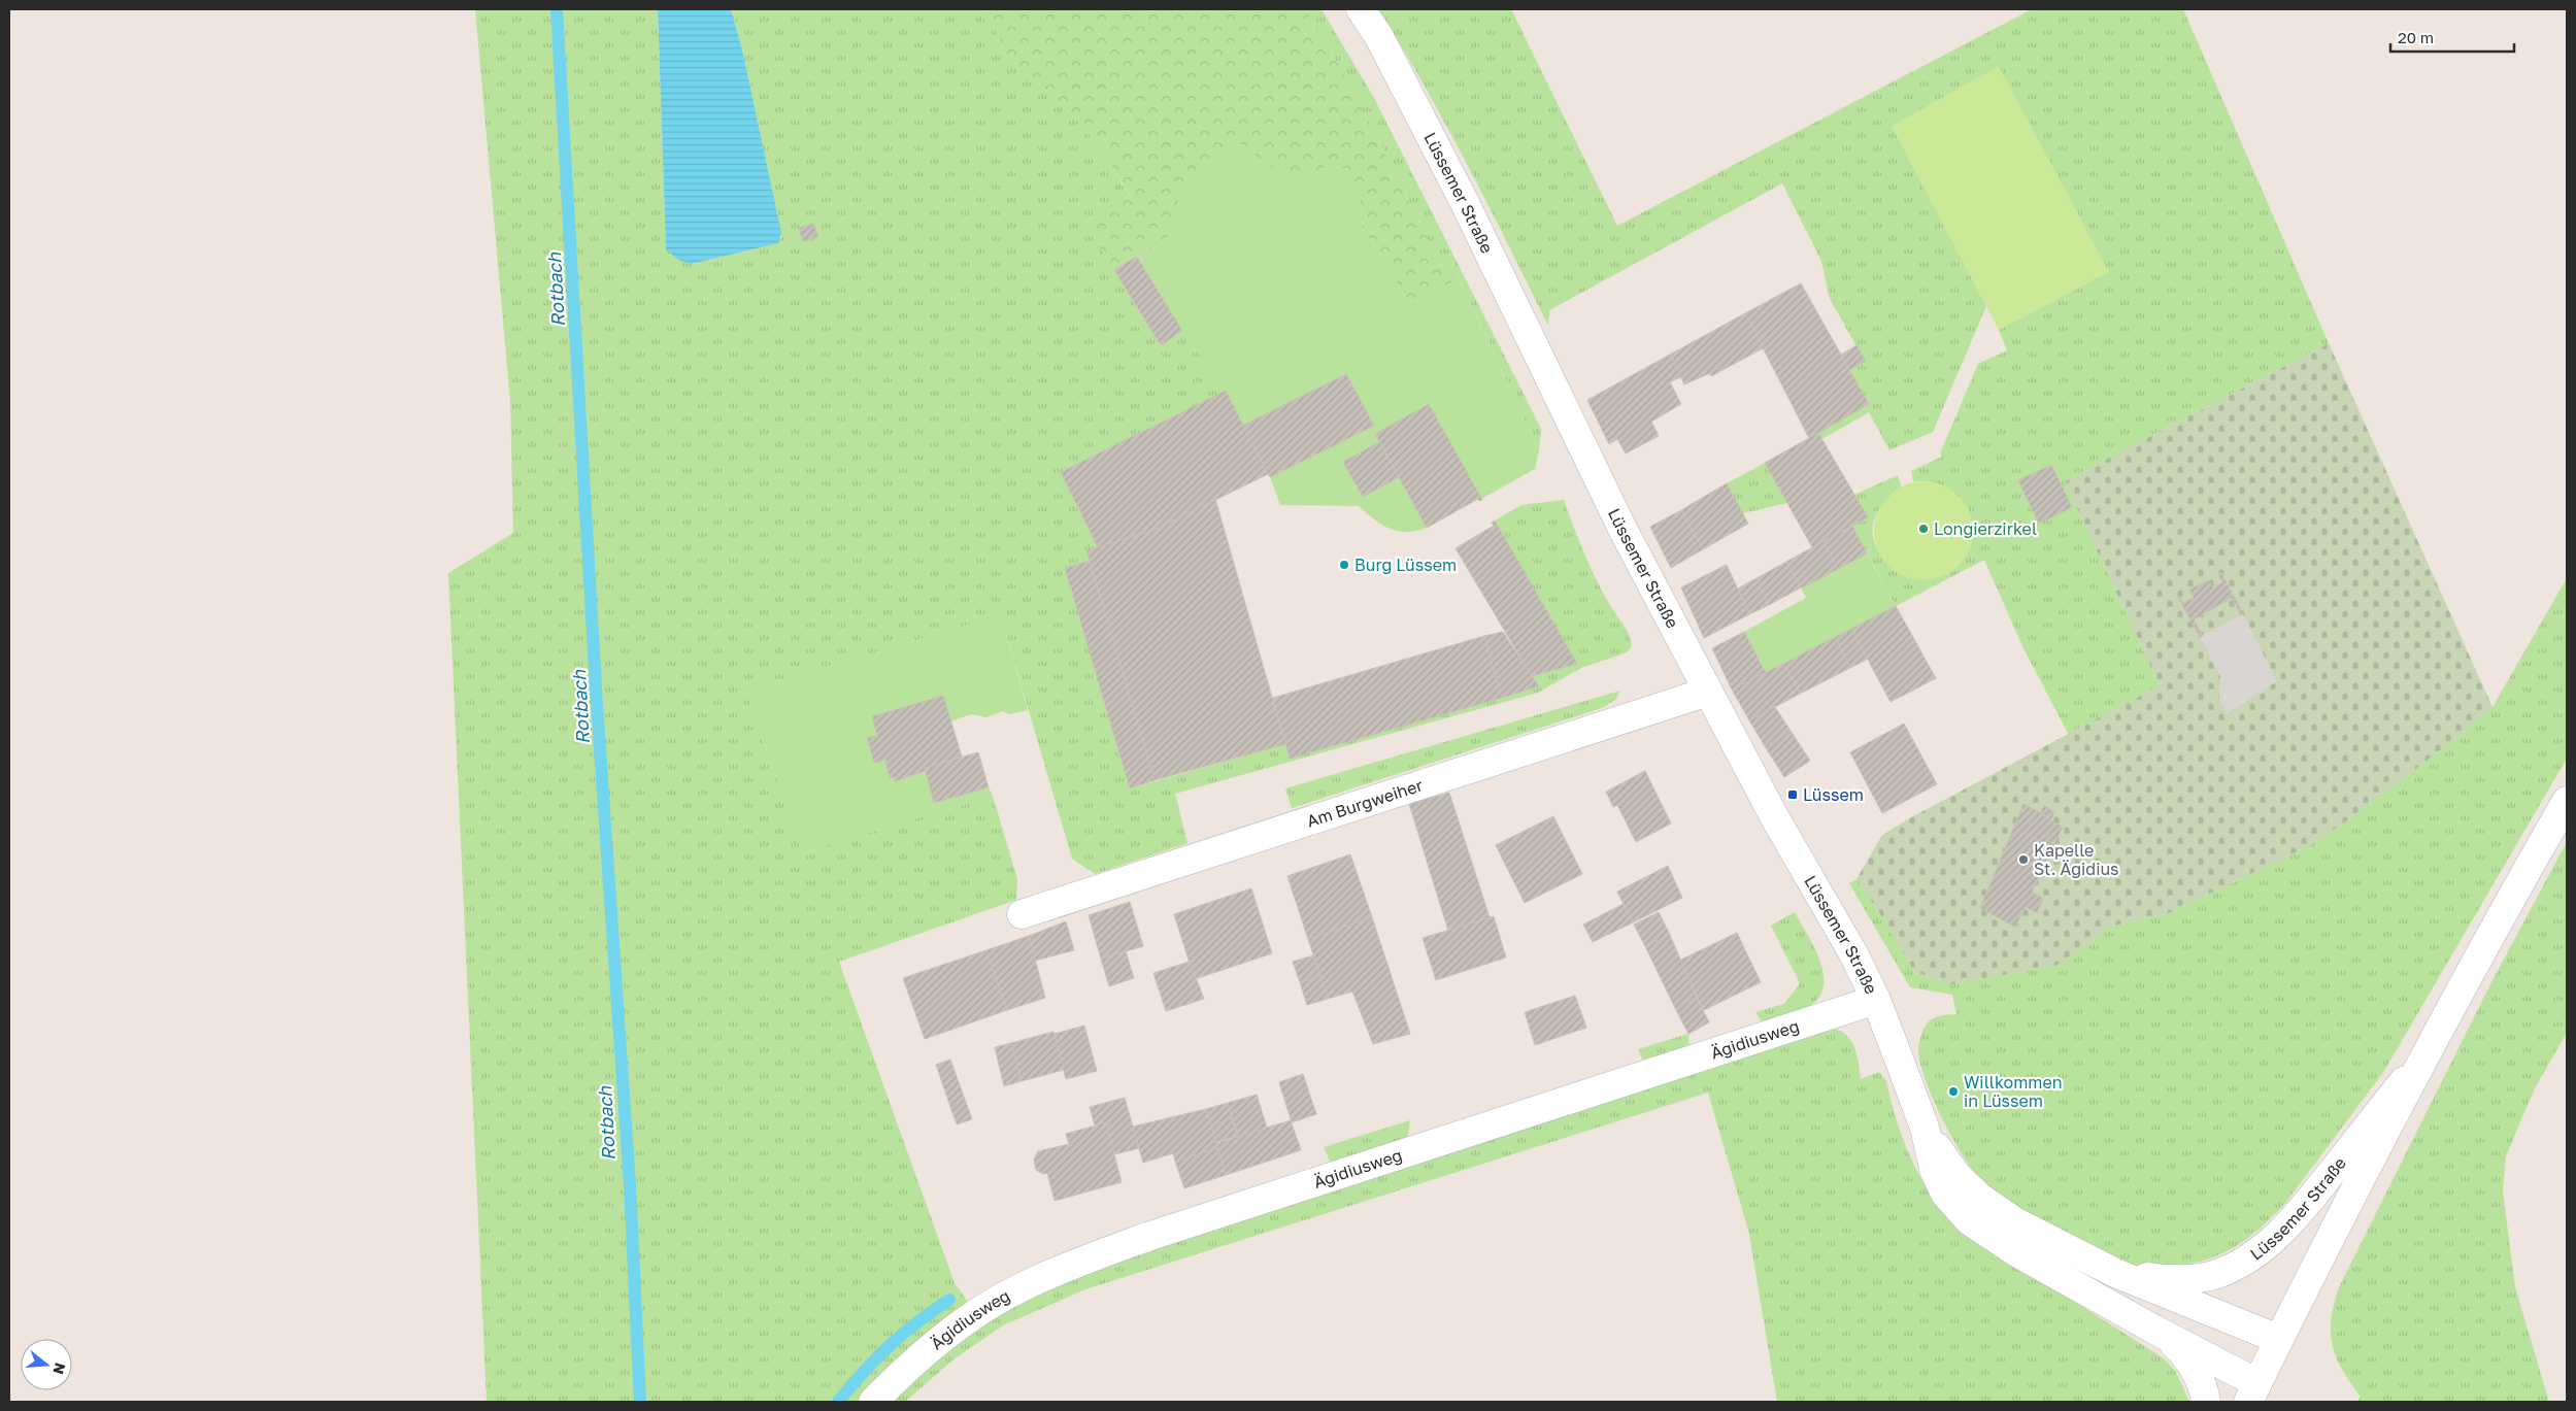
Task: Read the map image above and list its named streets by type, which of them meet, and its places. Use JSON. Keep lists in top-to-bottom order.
{
  "streets": {
    "street": ["Lüssemer Straße", "Am Burgweiher", "Ägidiusweg"]
  },
  "crossings": [
    ["Lüssemer Straße", "Am Burgweiher"],
    ["Lüssemer Straße", "Ägidiusweg"]
  ],
  "water": ["Rotbach"],
  "places": {
    "other": [
      "Longierzirkel",
      "Burg Lüssem",
      "Kapelle St. Ägidius",
      "Willkommen in Lüssem"
    ],
    "transit": ["Lüssem"]
  },
  "scale_bar": "20 m",
  "north": "right"
}
